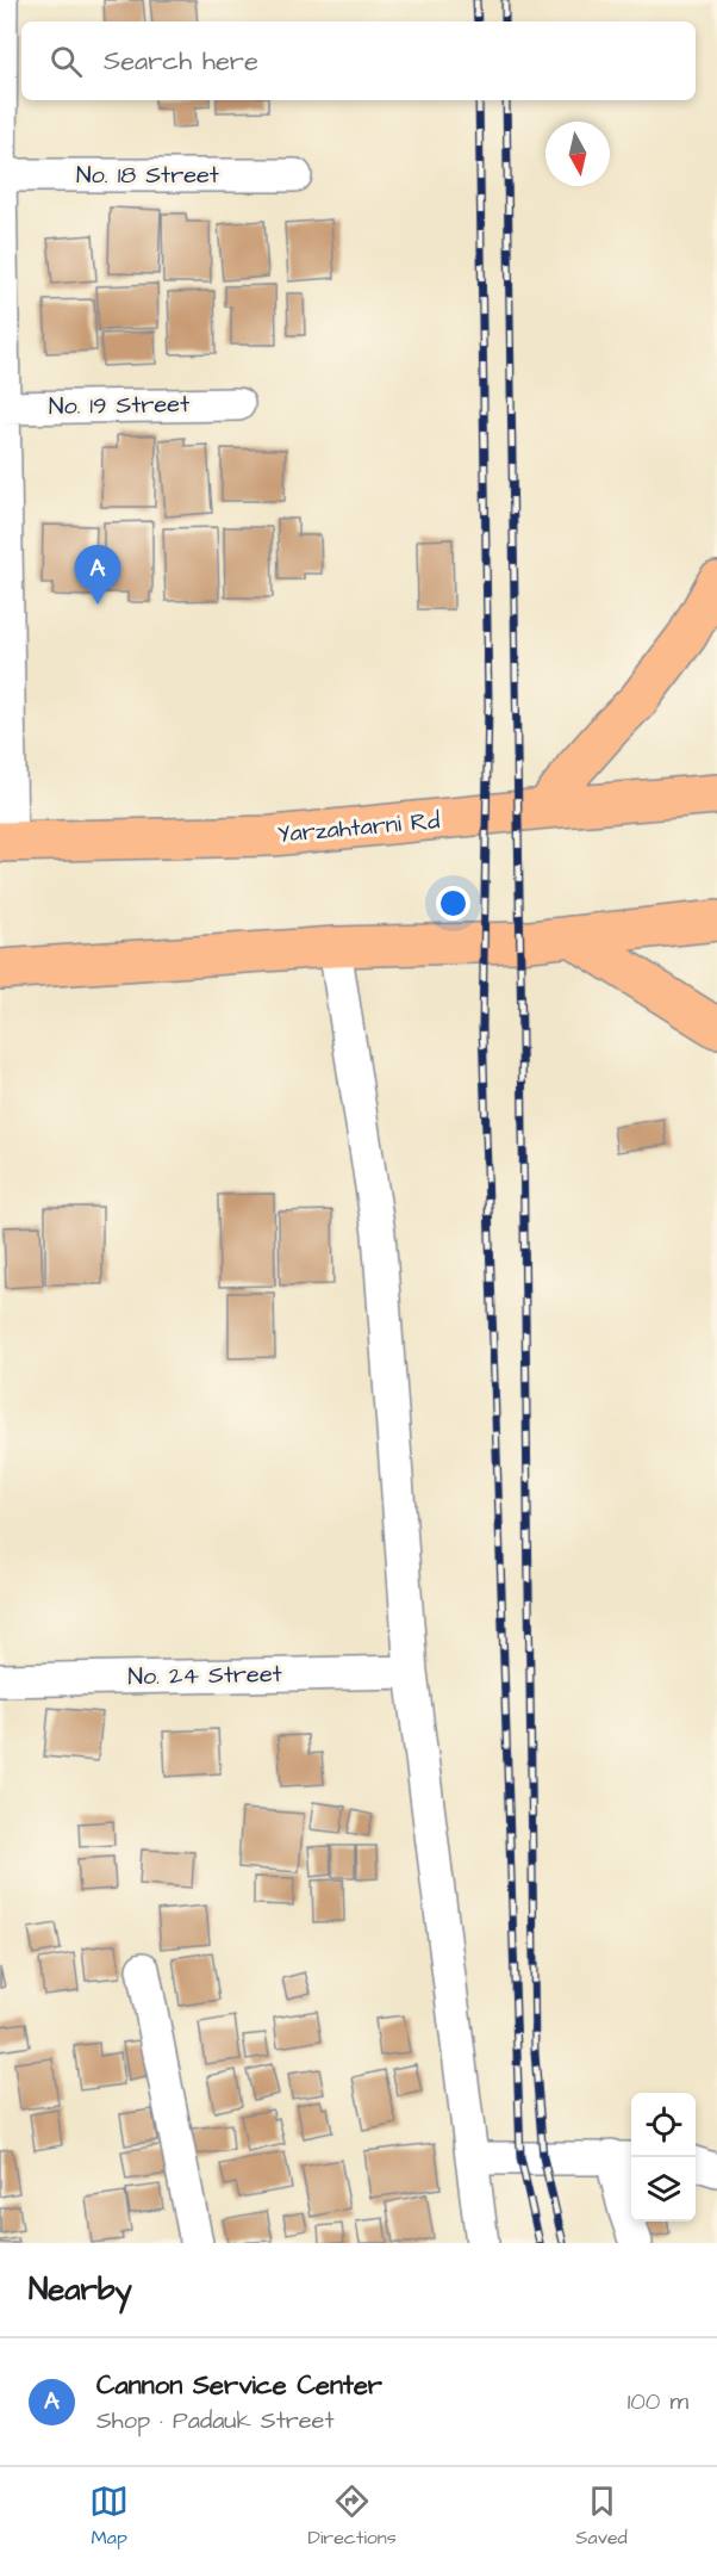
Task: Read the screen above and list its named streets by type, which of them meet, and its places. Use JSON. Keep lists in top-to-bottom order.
{
  "streets": {
    "main road": ["Yarzahtarni Rd"],
    "street": ["No. 18 Street", "No. 19 Street", "No. 24 Street"]
  },
  "north": "bottom",
  "page": {
    "search": "Search here",
    "pins": "A",
    "heading": "Nearby",
    "list": [
      {
        "mark": "A",
        "name": "Cannon Service Center",
        "note": "Shop · Padauk Street",
        "value": "100 m"
      }
    ],
    "nav": ["Map", "Directions", "Saved"]
  }
}
